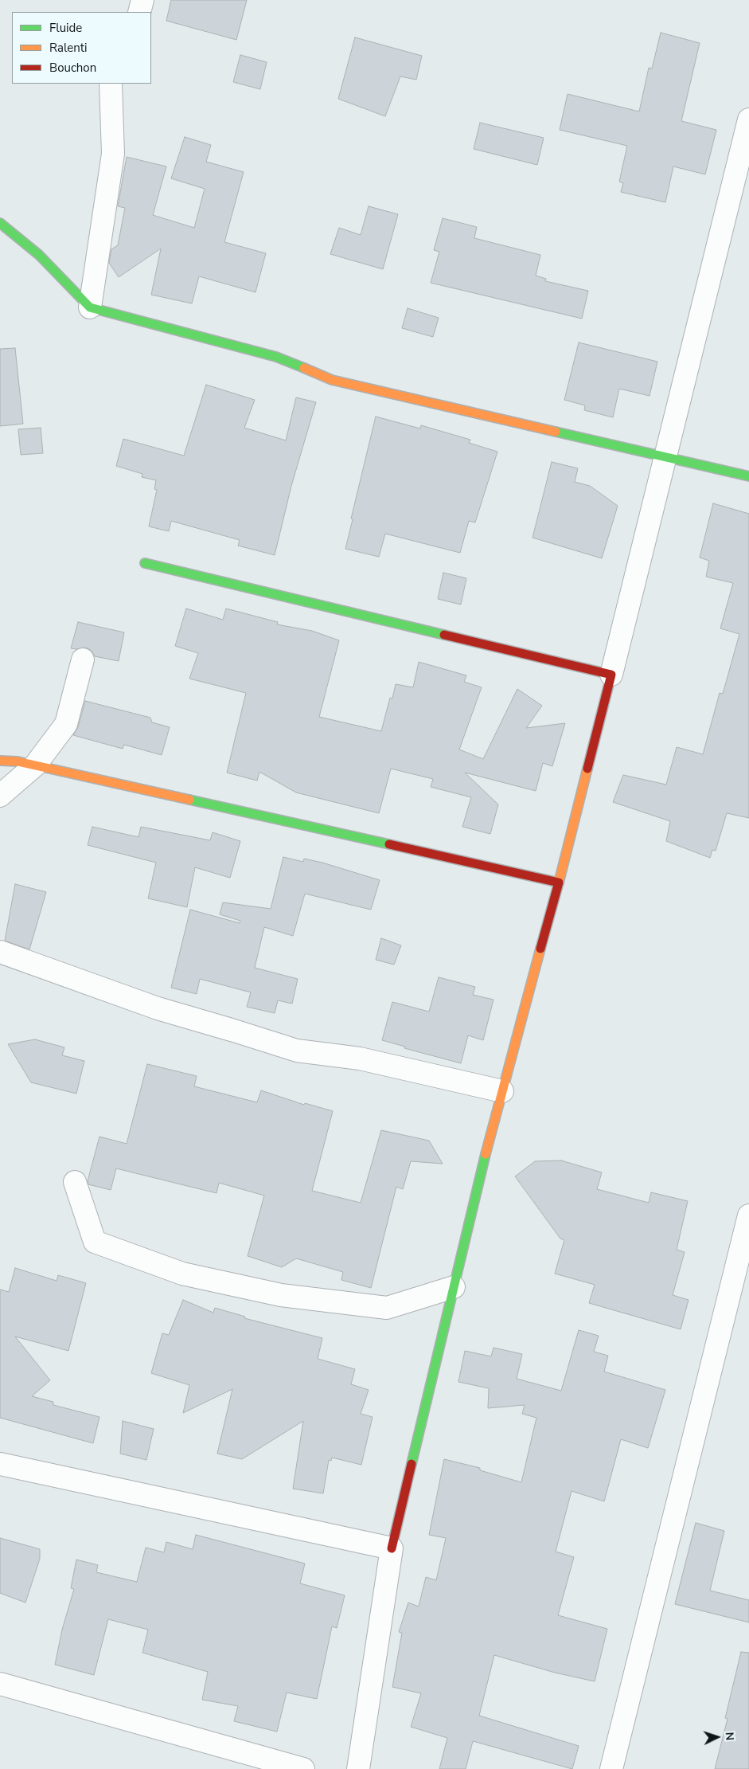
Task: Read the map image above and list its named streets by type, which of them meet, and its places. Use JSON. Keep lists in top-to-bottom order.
{
  "legend": ["Fluide", "Ralenti", "Bouchon"],
  "north": "right"
}
